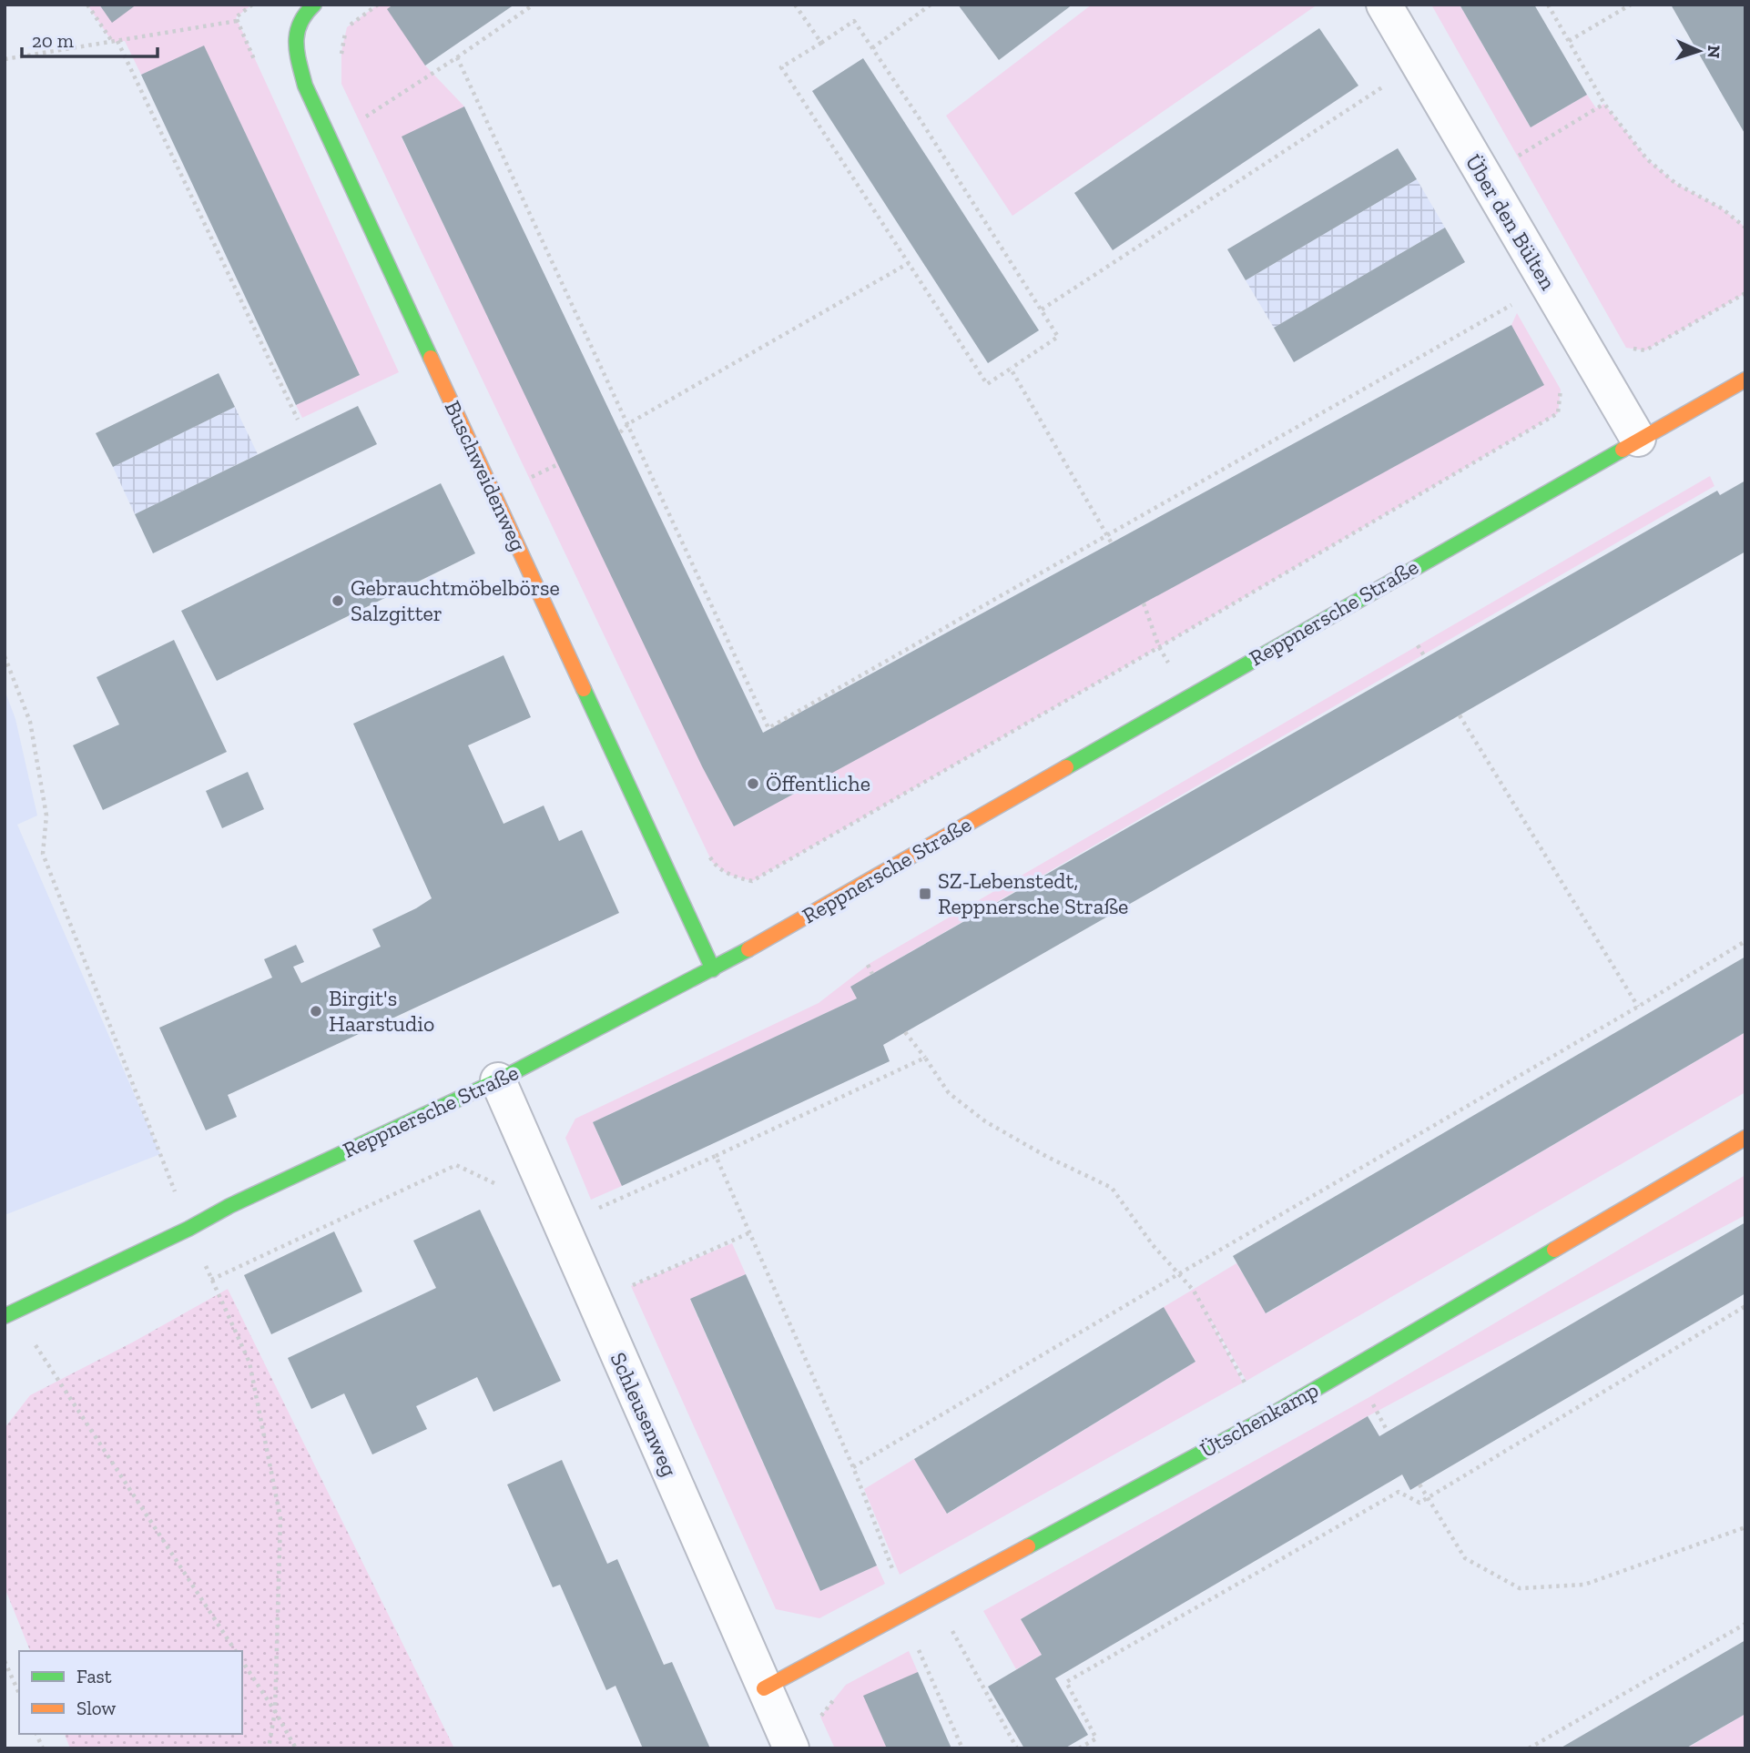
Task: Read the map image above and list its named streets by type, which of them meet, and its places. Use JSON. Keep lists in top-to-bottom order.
{
  "streets": {
    "street": [
      "Über den Bülten",
      "Buschweidenweg",
      "Reppnersche Straße",
      "Schleusenweg",
      "Ütschenkamp"
    ]
  },
  "crossings": [
    ["Über den Bülten", "Reppnersche Straße"],
    ["Buschweidenweg", "Reppnersche Straße"],
    ["Reppnersche Straße", "Schleusenweg"],
    ["Schleusenweg", "Ütschenkamp"]
  ],
  "places": {
    "other": ["Gebrauchtmöbelbörse Salzgitter", "Öffentliche", "Birgit's Haarstudio"],
    "transit": ["SZ-Lebenstedt, Reppnersche Straße"]
  },
  "legend": ["Fast", "Slow"],
  "scale_bar": "20 m",
  "north": "right"
}
